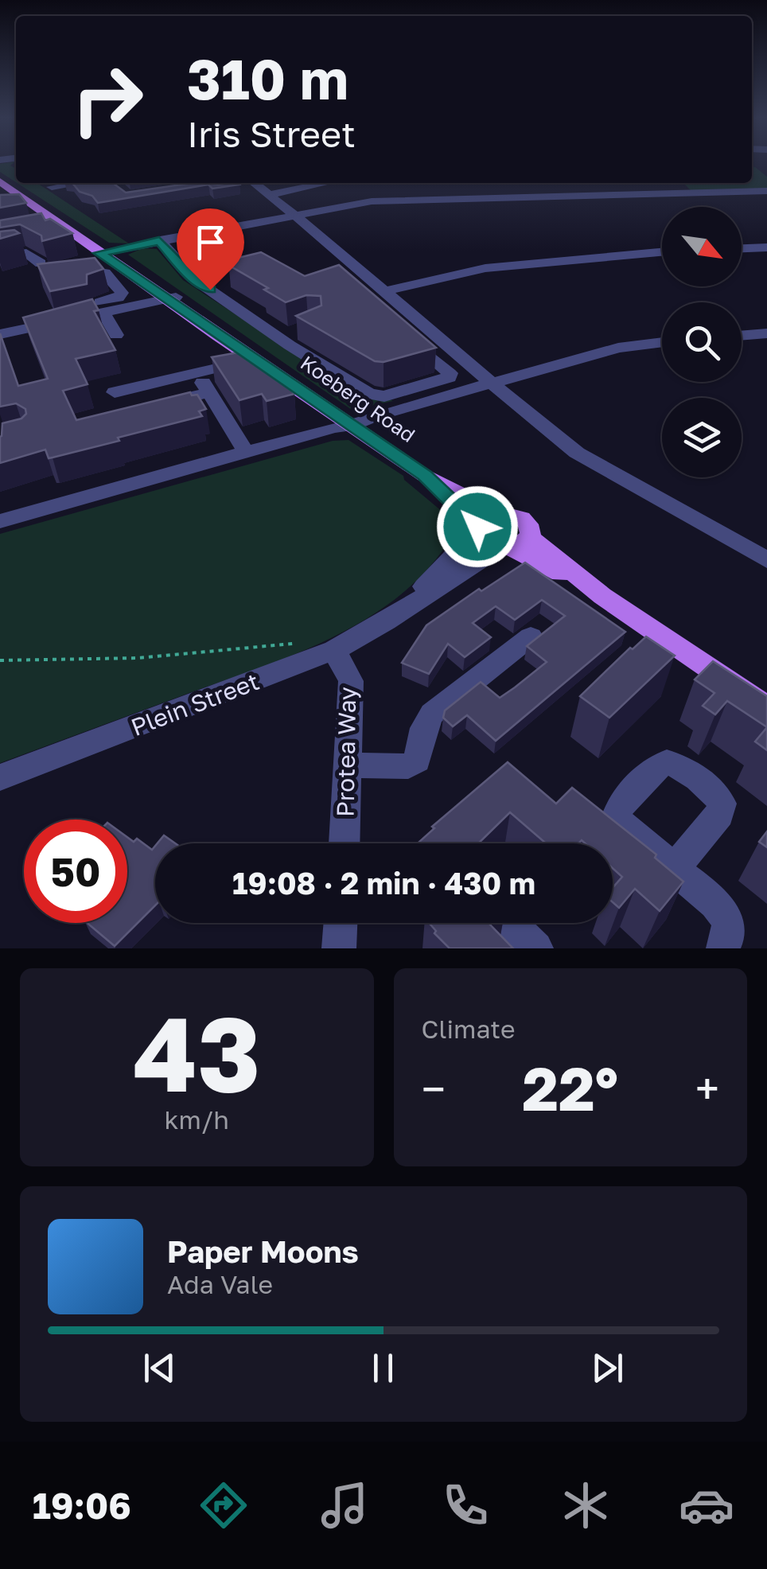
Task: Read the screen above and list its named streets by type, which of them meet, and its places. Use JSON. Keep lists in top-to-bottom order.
{
  "streets": {
    "main road": ["Koeberg Road"],
    "street": ["Plein Street", "Protea Way"]
  },
  "crossings": [
    ["Koeberg Road", "Plein Street"],
    ["Plein Street", "Protea Way"]
  ],
  "north": "bottom right",
  "page": {
    "turn": ["310 m", "Iris Street"],
    "limit": "50",
    "trip": "19:08 · 2 min · 430 m",
    "tile": [
      ["43", "km/h"],
      "Climate"
    ],
    "heat": ["−", "22°", "+"],
    "song": ["Paper Moons", "Ada Vale"],
    "tabs": "19:06"
  }
}
